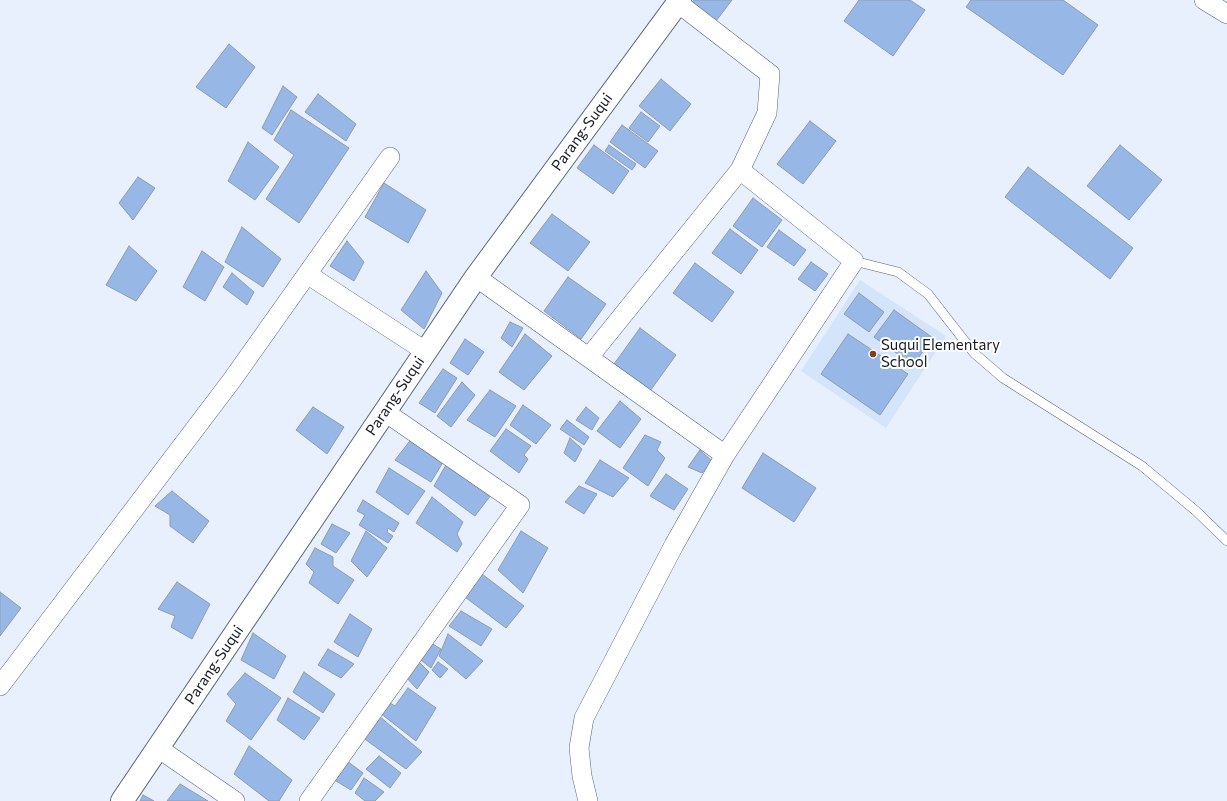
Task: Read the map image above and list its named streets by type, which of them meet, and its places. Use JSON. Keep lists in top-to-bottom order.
{
  "streets": {
    "main road": ["Parang-Suqui"]
  },
  "places": ["Suqui Elementary School"]
}
